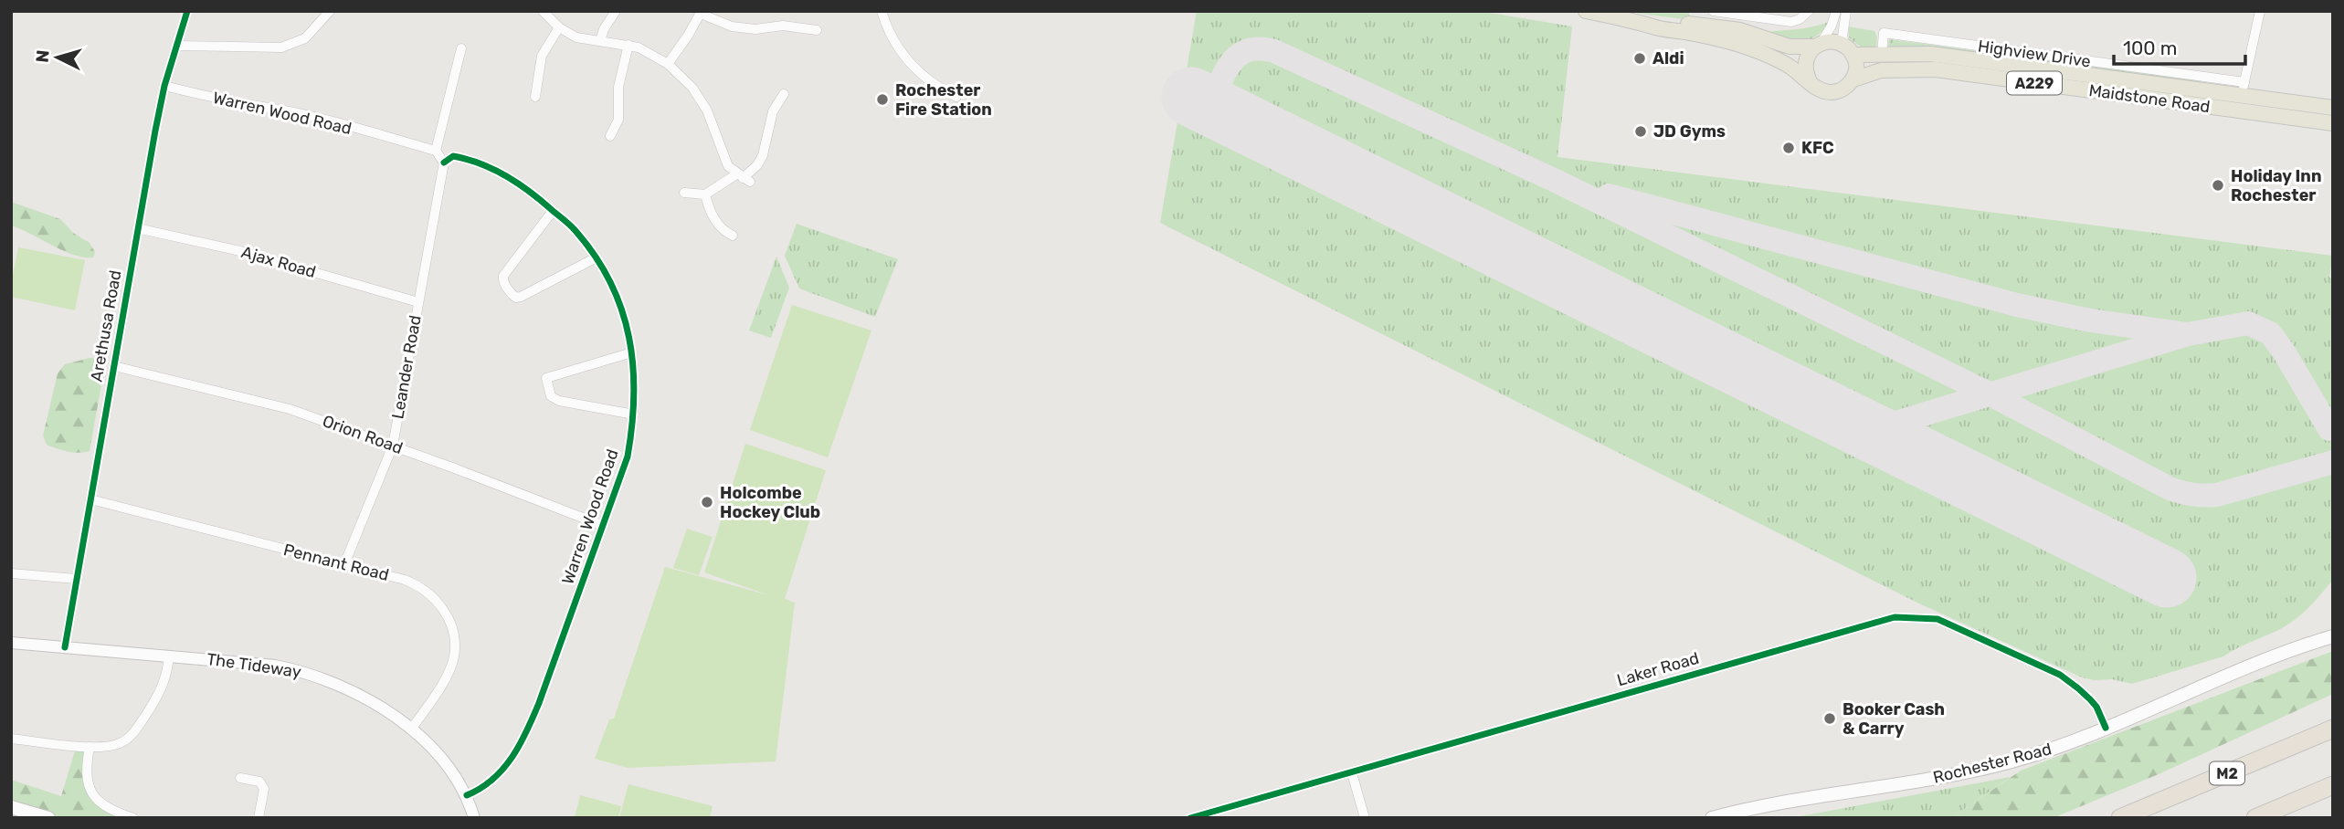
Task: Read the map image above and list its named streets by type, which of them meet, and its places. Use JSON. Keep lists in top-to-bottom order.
{
  "streets": {
    "highway": ["M2"],
    "main road": ["A229", "Maidstone Road", "Rochester Road"],
    "street": [
      "Warren Wood Road",
      "Ajax Road",
      "Arethusa Road",
      "Leander Road",
      "Orion Road",
      "Pennant Road",
      "The Tideway",
      "Laker Road"
    ]
  },
  "crossings": [
    ["A229", "Maidstone Road"],
    ["Warren Wood Road", "Arethusa Road"],
    ["Warren Wood Road", "Leander Road"],
    ["Warren Wood Road", "Orion Road"],
    ["Warren Wood Road", "The Tideway"],
    ["Ajax Road", "Arethusa Road"],
    ["Ajax Road", "Leander Road"],
    ["Arethusa Road", "Orion Road"],
    ["Arethusa Road", "Pennant Road"],
    ["Arethusa Road", "The Tideway"],
    ["Leander Road", "Orion Road"],
    ["Leander Road", "Pennant Road"],
    ["Pennant Road", "The Tideway"],
    ["Laker Road", "Rochester Road"]
  ],
  "places": [
    "Aldi",
    "Rochester Fire Station",
    "JD Gyms",
    "KFC",
    "Holiday Inn Rochester",
    "Holcombe Hockey Club",
    "Booker Cash & Carry"
  ],
  "scale_bar": "100 m",
  "north": "left"
}
